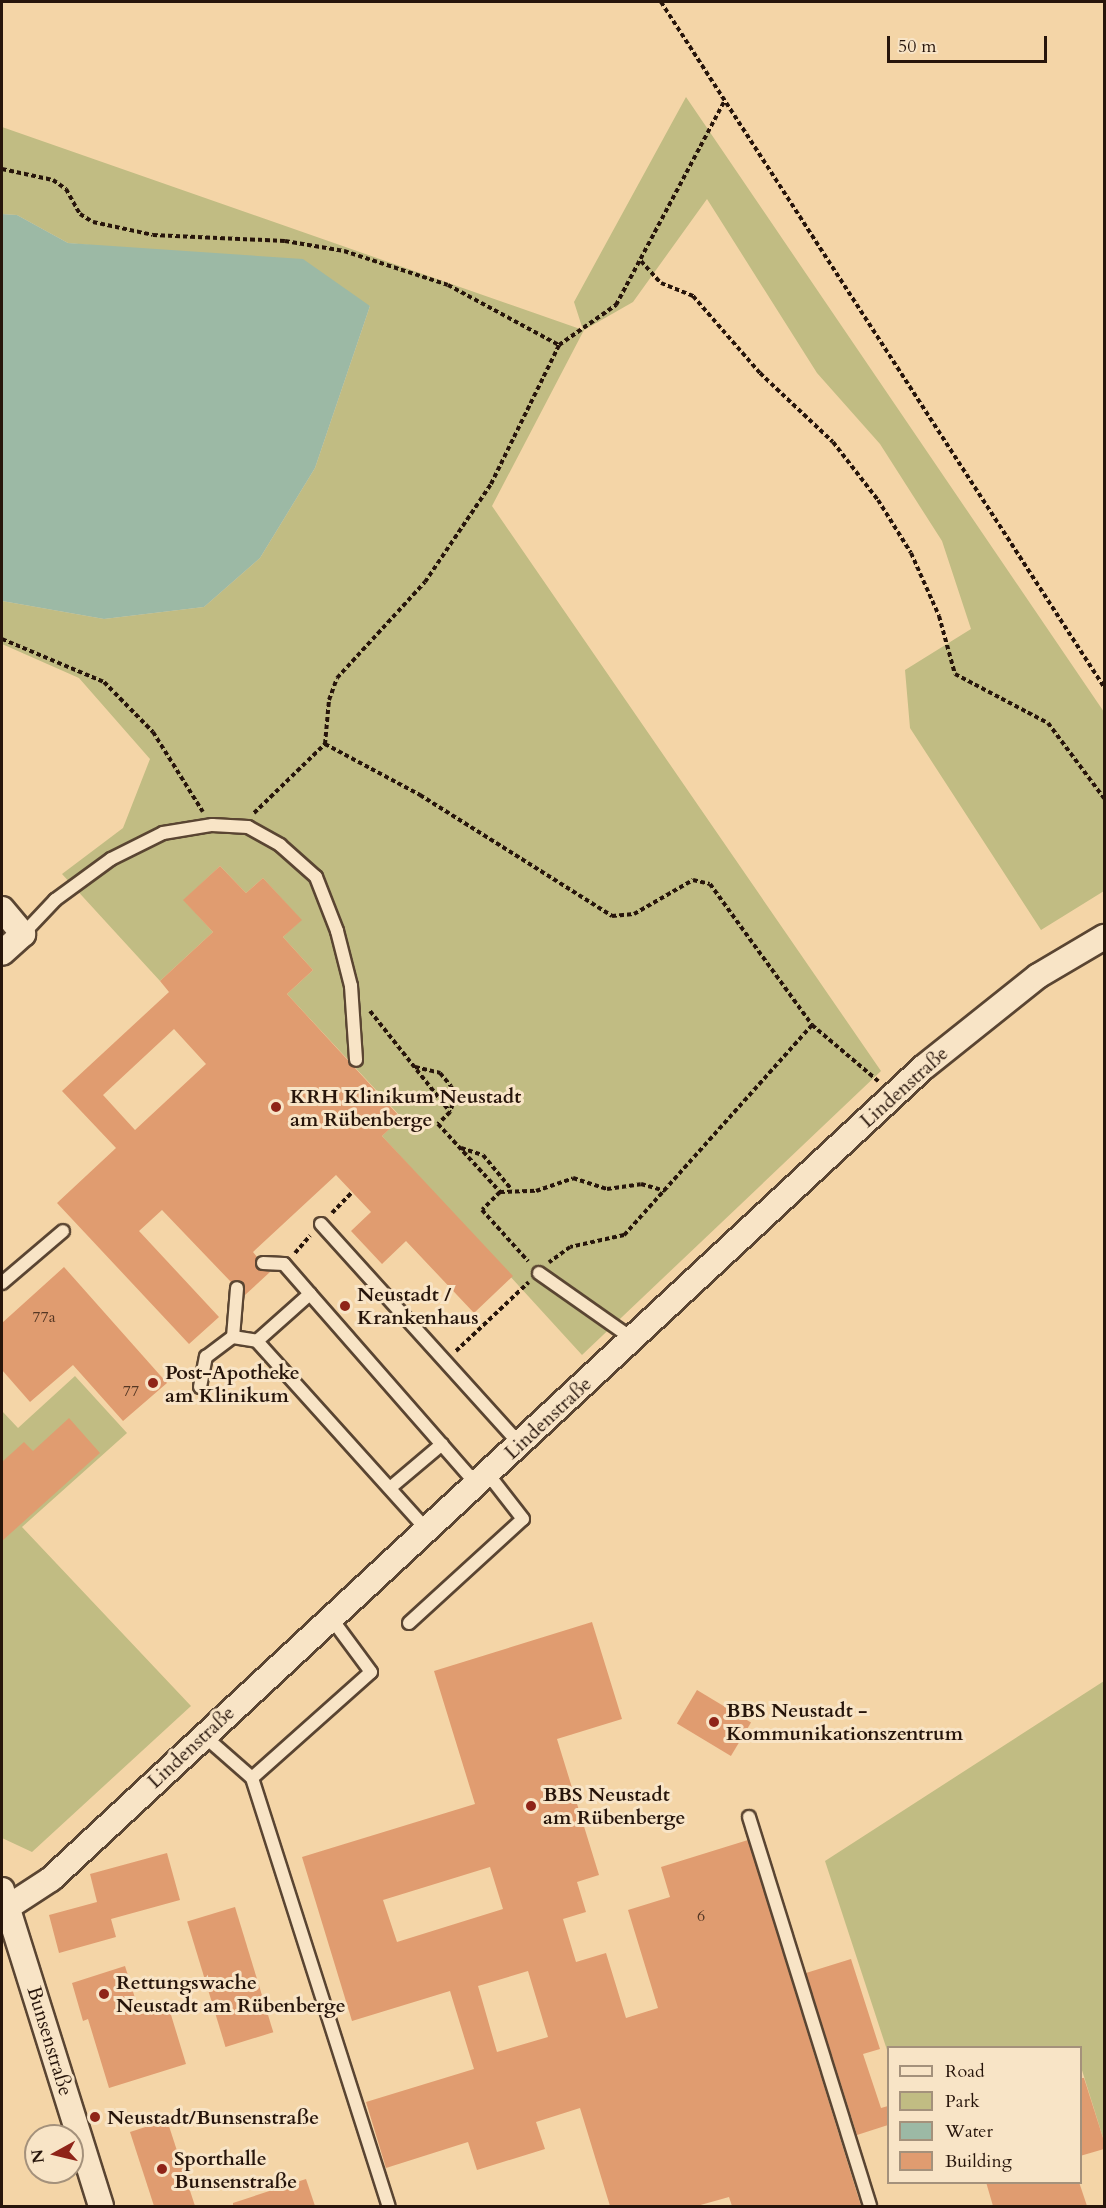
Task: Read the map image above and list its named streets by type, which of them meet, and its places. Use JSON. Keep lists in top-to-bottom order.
{
  "streets": {
    "street": ["Lindenstraße", "Bunsenstraße"]
  },
  "crossings": [
    ["Lindenstraße", "Bunsenstraße"]
  ],
  "places": [
    "KRH Klinikum Neustadt am Rübenberge",
    "Neustadt / Krankenhaus",
    "Post-Apotheke am Klinikum",
    "BBS Neustadt - Kommunikationszentrum",
    "BBS Neustadt am Rübenberge",
    "Rettungswache Neustadt am Rübenberge",
    "Neustadt/Bunsenstraße",
    "Sporthalle Bunsenstraße"
  ],
  "house_numbers": ["77a", "77", "6"],
  "legend": [
    "Road",
    "Park",
    "Water",
    "Building"
  ],
  "scale_bar": "50 m",
  "north": "left"
}
